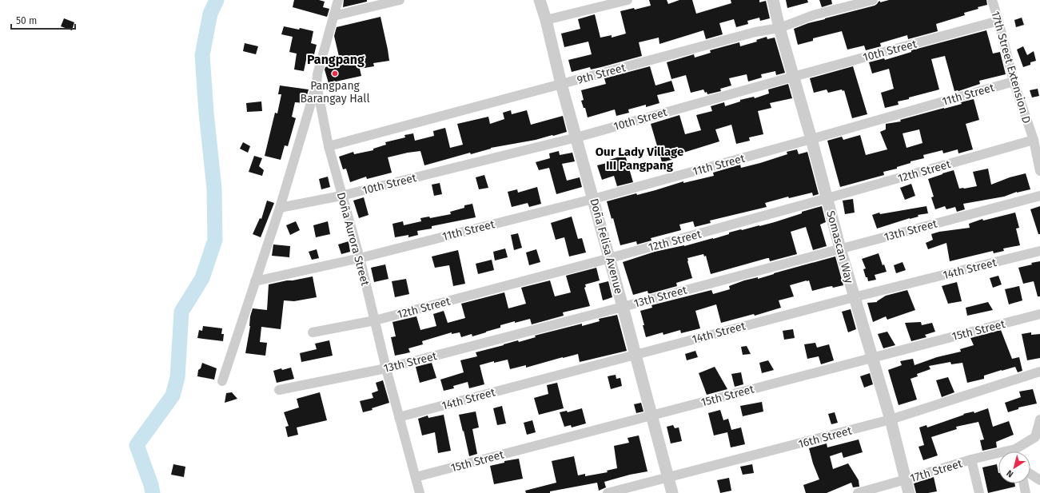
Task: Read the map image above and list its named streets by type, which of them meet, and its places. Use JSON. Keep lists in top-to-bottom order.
{
  "streets": {
    "street": [
      "10th Street",
      "17th Street Extension D",
      "9th Street",
      "11th Street",
      "12th Street",
      "13th Street",
      "Doña Aurora Street",
      "Doña Felisa Avenue",
      "Somascan Way",
      "14th Street",
      "15th Street",
      "16th Street",
      "17th Street"
    ]
  },
  "crossings": [
    ["10th Street", "17th Street Extension D"],
    ["10th Street", "Doña Aurora Street"],
    ["10th Street", "Doña Felisa Avenue"],
    ["10th Street", "Somascan Way"],
    ["17th Street Extension D", "11th Street"],
    ["17th Street Extension D", "12th Street"],
    ["9th Street", "Doña Aurora Street"],
    ["9th Street", "Doña Felisa Avenue"],
    ["9th Street", "Somascan Way"],
    ["11th Street", "Doña Aurora Street"],
    ["11th Street", "Doña Felisa Avenue"],
    ["11th Street", "Somascan Way"],
    ["12th Street", "Doña Aurora Street"],
    ["12th Street", "Doña Felisa Avenue"],
    ["12th Street", "Somascan Way"],
    ["13th Street", "Doña Aurora Street"],
    ["13th Street", "Doña Felisa Avenue"],
    ["13th Street", "Somascan Way"],
    ["Doña Aurora Street", "14th Street"],
    ["Doña Aurora Street", "15th Street"],
    ["Doña Felisa Avenue", "14th Street"],
    ["Doña Felisa Avenue", "15th Street"],
    ["Doña Felisa Avenue", "16th Street"],
    ["Somascan Way", "14th Street"],
    ["Somascan Way", "15th Street"],
    ["Somascan Way", "16th Street"],
    ["Somascan Way", "17th Street"]
  ],
  "districts": ["Pangpang", "Our Lady Village III Pangpang"],
  "places": ["Pangpang Barangay Hall"],
  "scale_bar": "50 m",
  "north": "bottom left"
}
